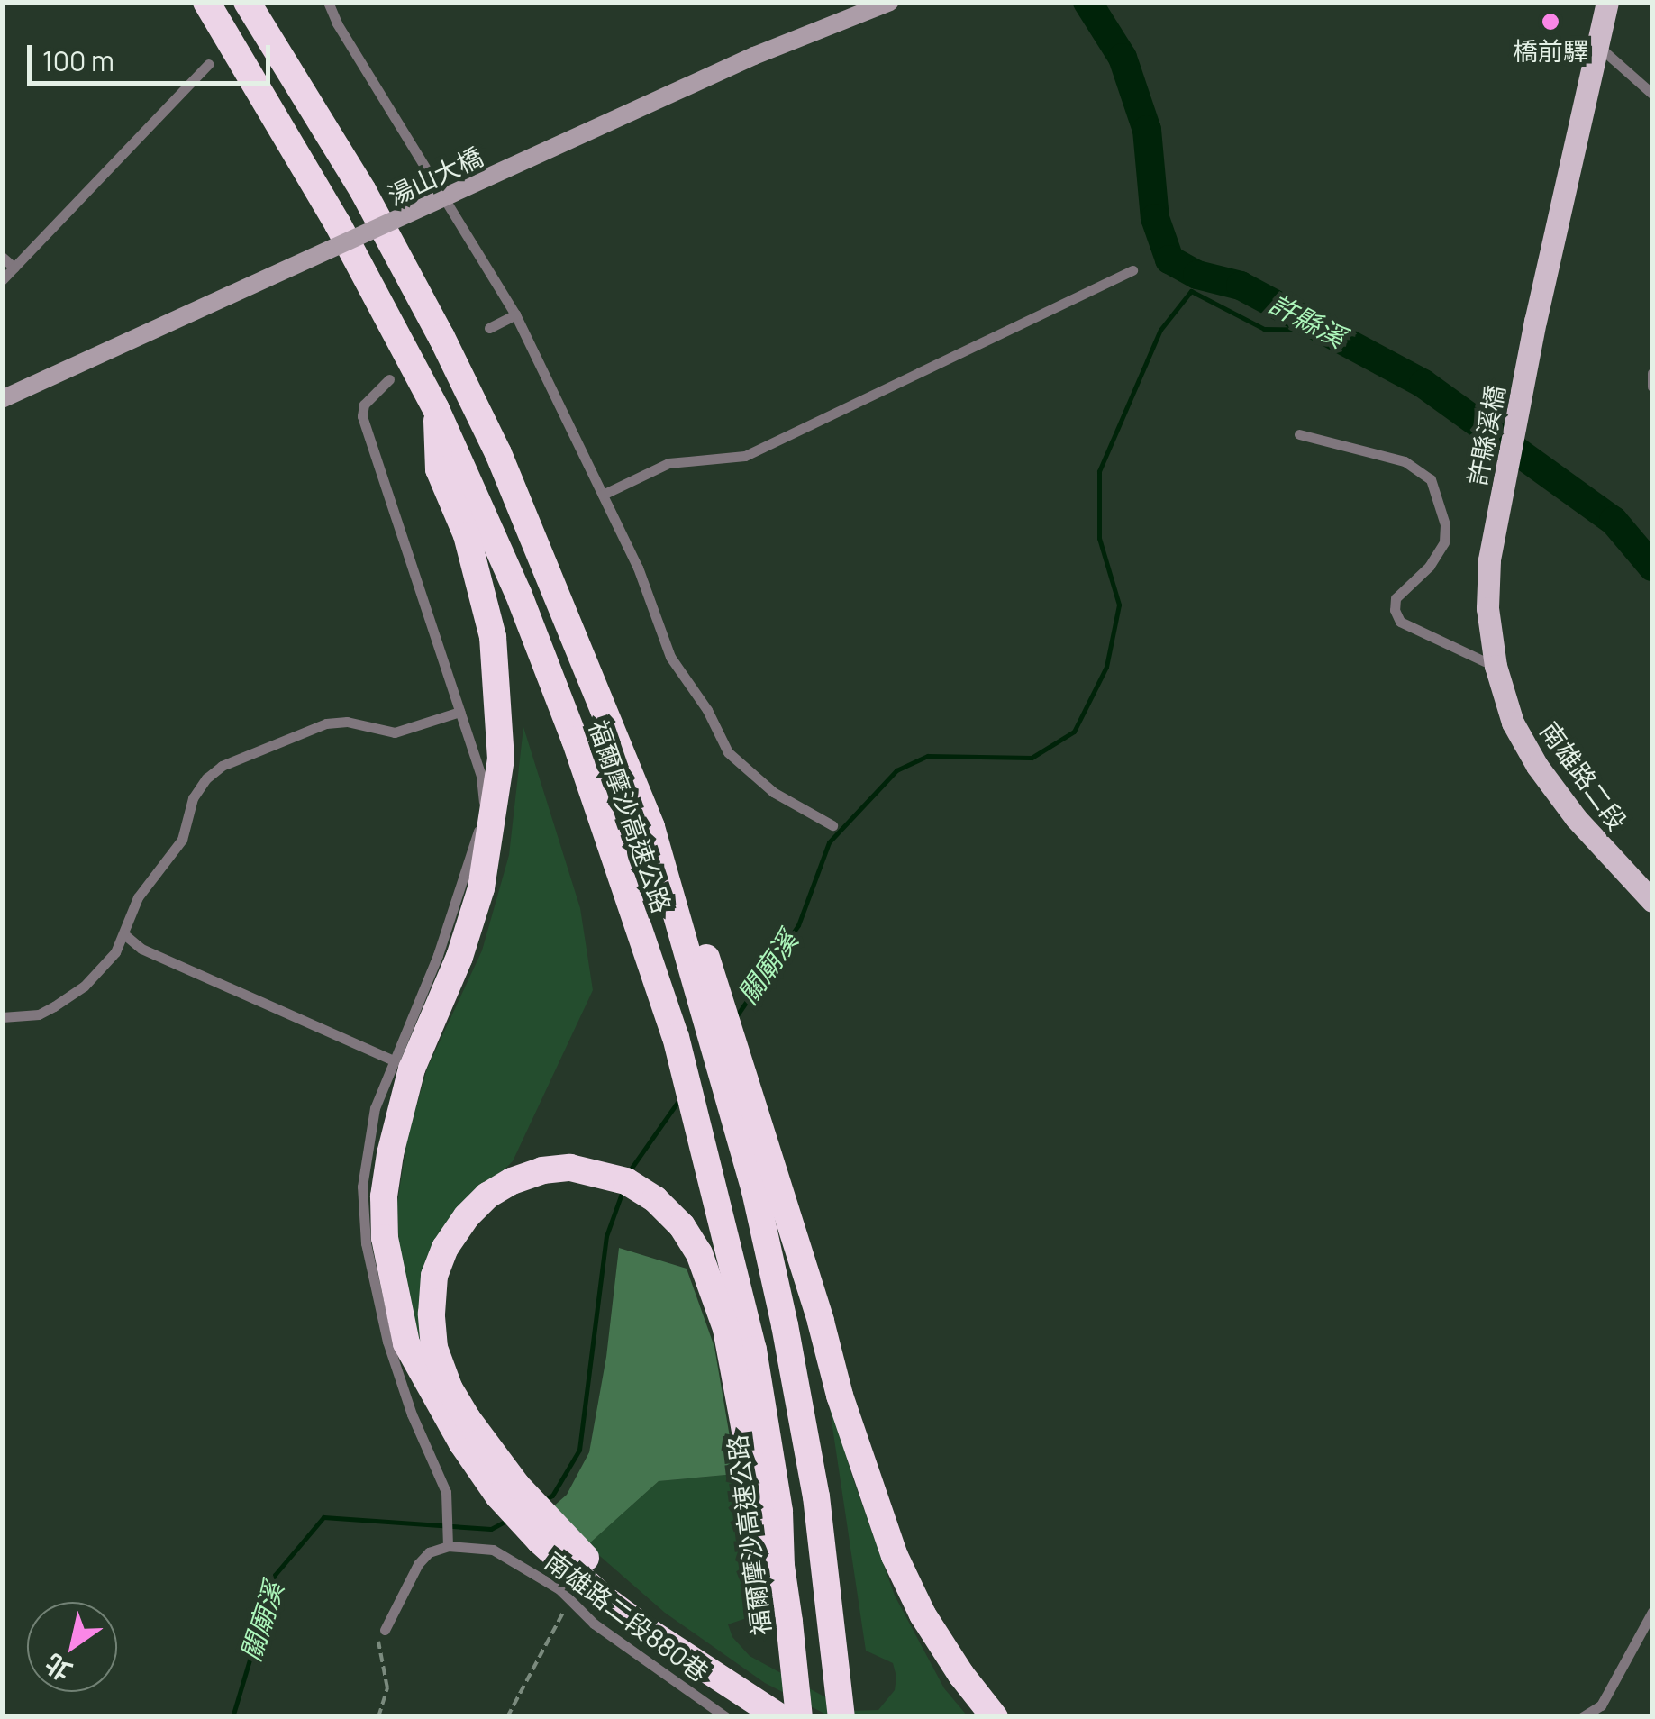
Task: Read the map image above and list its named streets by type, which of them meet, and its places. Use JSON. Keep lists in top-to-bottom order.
{
  "streets": {
    "highway": ["福爾摩沙高速公路"],
    "main road": ["許縣溪橋", "南雄路二段"],
    "street": ["湯山大橋"],
    "lane": ["南雄路二段880巷"]
  },
  "crossings": [
    ["許縣溪橋", "南雄路二段"]
  ],
  "water": ["許縣溪", "關廟溪"],
  "places": ["橋前驛"],
  "scale_bar": "100 m",
  "north": "bottom left"
}
